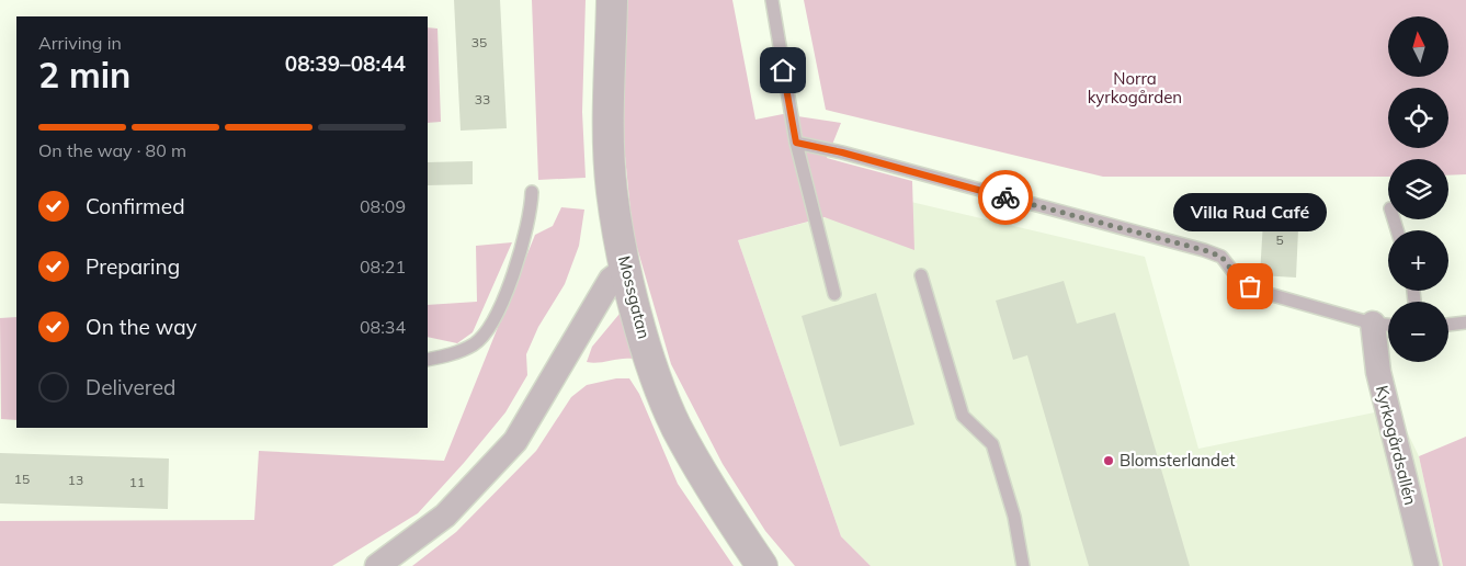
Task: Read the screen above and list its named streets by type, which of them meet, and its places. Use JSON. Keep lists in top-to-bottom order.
{
  "streets": {
    "street": ["Mossgatan", "Kyrkogårdsallén"]
  },
  "parks": ["Norra kyrkogården"],
  "places": ["Villa Rud Café", "Blomsterlandet"],
  "house_numbers": [
    "35",
    "33",
    "5",
    "15",
    "13",
    "11"
  ],
  "north": "top",
  "page": {
    "map_buttons": ["+", "−"],
    "heading": ["2 min", "Arriving in", "08:39–08:44"],
    "bar": "On the way · 80 m",
    "list": [
      ["Confirmed", "08:09"],
      ["Preparing", "08:21"],
      ["On the way", "08:34"],
      "Delivered"
    ],
    "bubble": "Villa Rud Café"
  }
}
